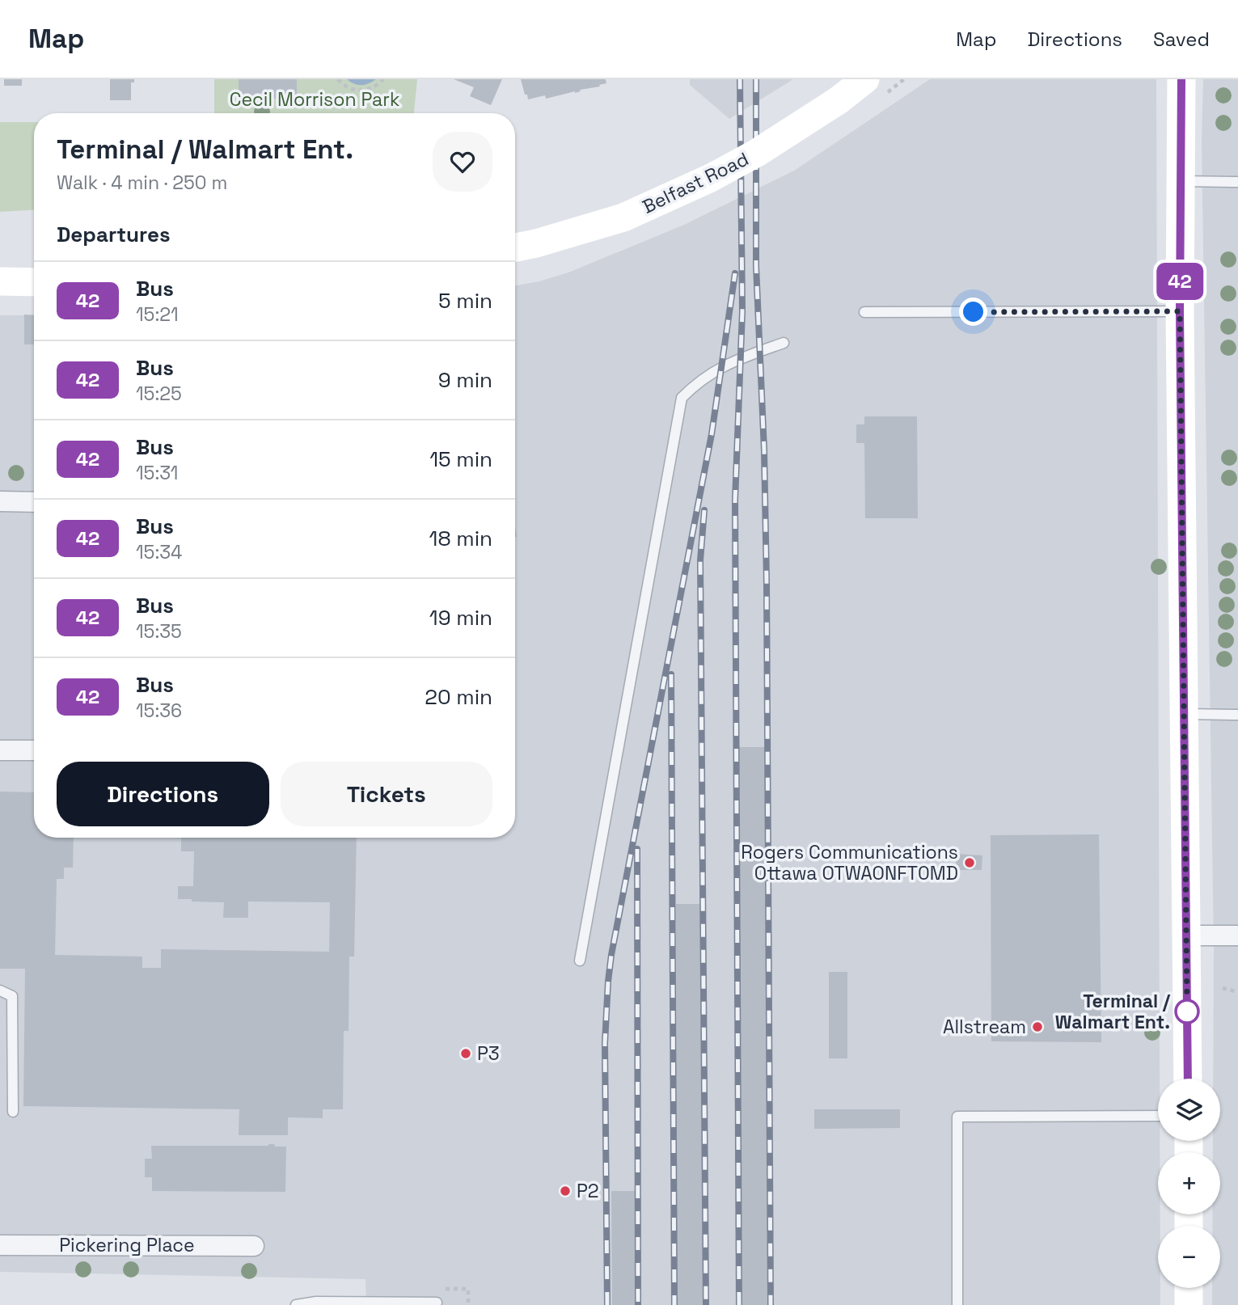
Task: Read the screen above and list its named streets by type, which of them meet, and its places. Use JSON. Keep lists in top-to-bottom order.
{
  "streets": {
    "street": ["Belfast Road", "Pickering Place"]
  },
  "parks": ["Cecil Morrison Park"],
  "places": [
    "Rogers Communications Ottawa OTWAONFT0MD",
    "Terminal / Walmart Ent.",
    "Allstream",
    "P3",
    "P2"
  ],
  "lines": ["bus line 42"],
  "page": {
    "header": "Map",
    "nav": ["Map", "Directions", "Saved"],
    "on_map": "42",
    "heading": [
      ["Terminal / Walmart Ent.", "Walk · 4 min · 250 m"],
      "Departures"
    ],
    "list": [
      {
        "mark": "42",
        "name": "Bus",
        "note": "15:21",
        "value": "5 min"
      },
      {
        "mark": "42",
        "name": "Bus",
        "note": "15:25",
        "value": "9 min"
      },
      {
        "mark": "42",
        "name": "Bus",
        "note": "15:31",
        "value": "15 min"
      },
      {
        "mark": "42",
        "name": "Bus",
        "note": "15:34",
        "value": "18 min"
      },
      {
        "mark": "42",
        "name": "Bus",
        "note": "15:35",
        "value": "19 min"
      },
      {
        "mark": "42",
        "name": "Bus",
        "note": "15:36",
        "value": "20 min"
      }
    ],
    "buttons": ["Directions", "Tickets"],
    "map_buttons": ["+", "−"]
  }
}
